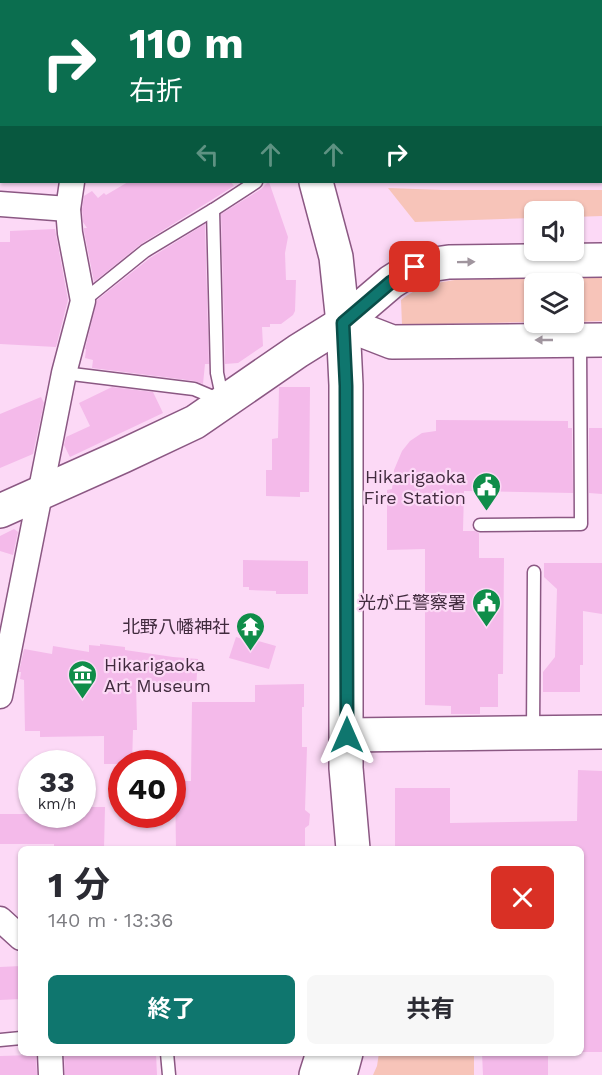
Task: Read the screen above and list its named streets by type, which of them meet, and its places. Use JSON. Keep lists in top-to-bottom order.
{
  "places": {
    "public building": ["Hikarigaoka Fire Station", "光が丘警察署"],
    "temple": ["北野八幡神社"],
    "museum": ["Hikarigaoka Art Museum"]
  },
  "page": {
    "turn": ["110 m", "右折"],
    "speed": "33 km/h",
    "limit": "40",
    "heading": ["1 分", "140 m · 13:36"],
    "buttons": ["終了", "共有"]
  }
}
